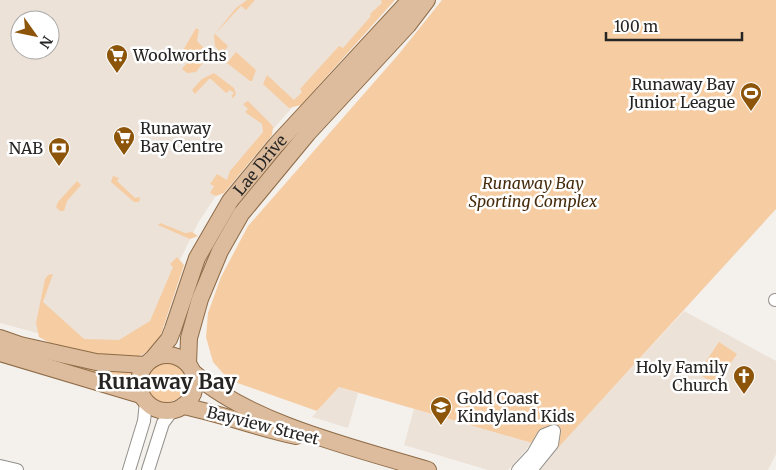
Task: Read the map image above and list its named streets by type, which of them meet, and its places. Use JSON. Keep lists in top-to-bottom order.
{
  "streets": {
    "main road": ["Lae Drive", "Bayview Street"]
  },
  "crossings": [
    ["Lae Drive", "Bayview Street"]
  ],
  "districts": ["Runaway Bay"],
  "parks": ["Runaway Bay Sporting Complex"],
  "places": {
    "supermarket": ["Woolworths", "Runaway Bay Centre"],
    "sports": ["Runaway Bay Junior League"],
    "bank": ["NAB"],
    "church": ["Holy Family Church"],
    "school or university": ["Gold Coast Kindyland Kids"]
  },
  "scale_bar": "100 m",
  "north": "bottom right"
}
